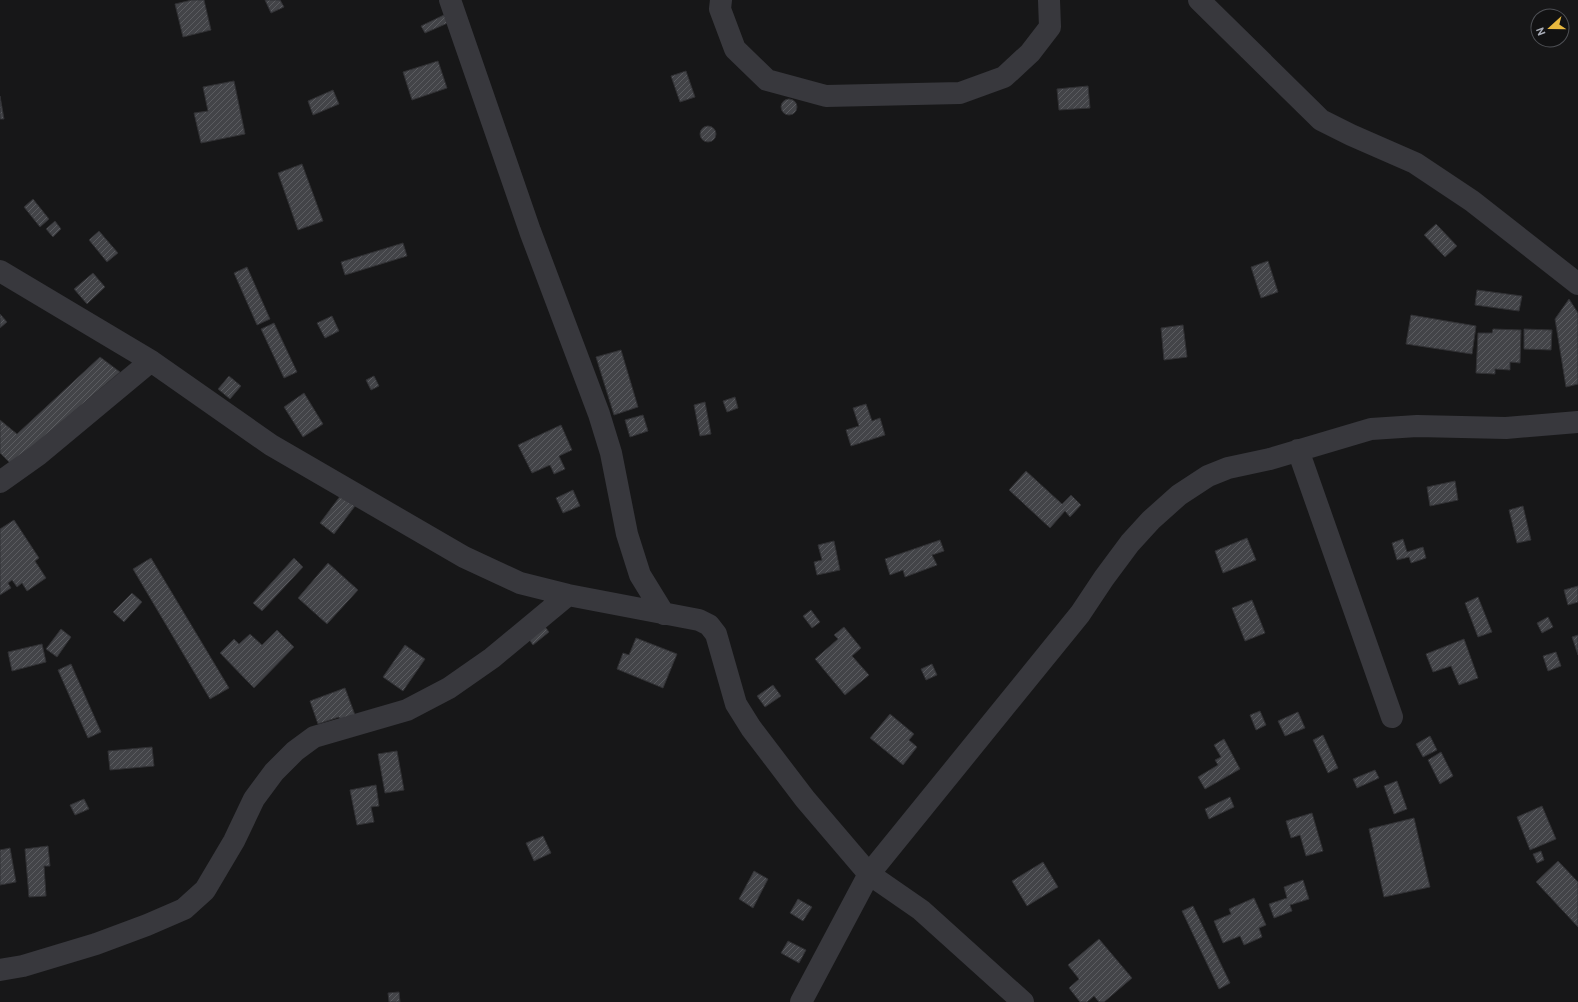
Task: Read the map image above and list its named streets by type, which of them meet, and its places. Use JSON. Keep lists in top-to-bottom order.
{
  "north": "left"
}
